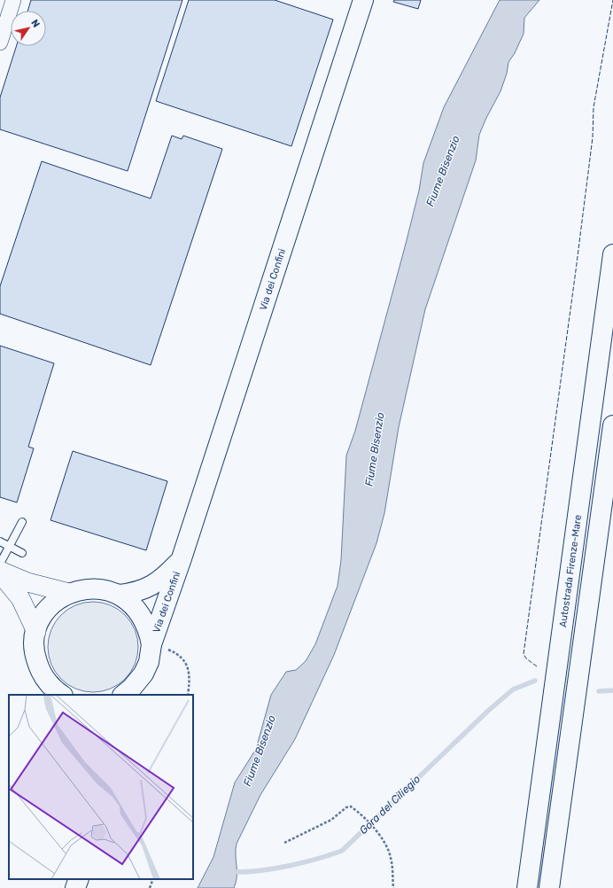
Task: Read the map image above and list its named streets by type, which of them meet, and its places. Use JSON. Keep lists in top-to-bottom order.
{
  "streets": {
    "main road": ["Via dei Confini", "Autostrada Firenze-Mare"]
  },
  "water": ["Fiume Bisenzio", "Gora del Ciliegio"],
  "north": "top right"
}
